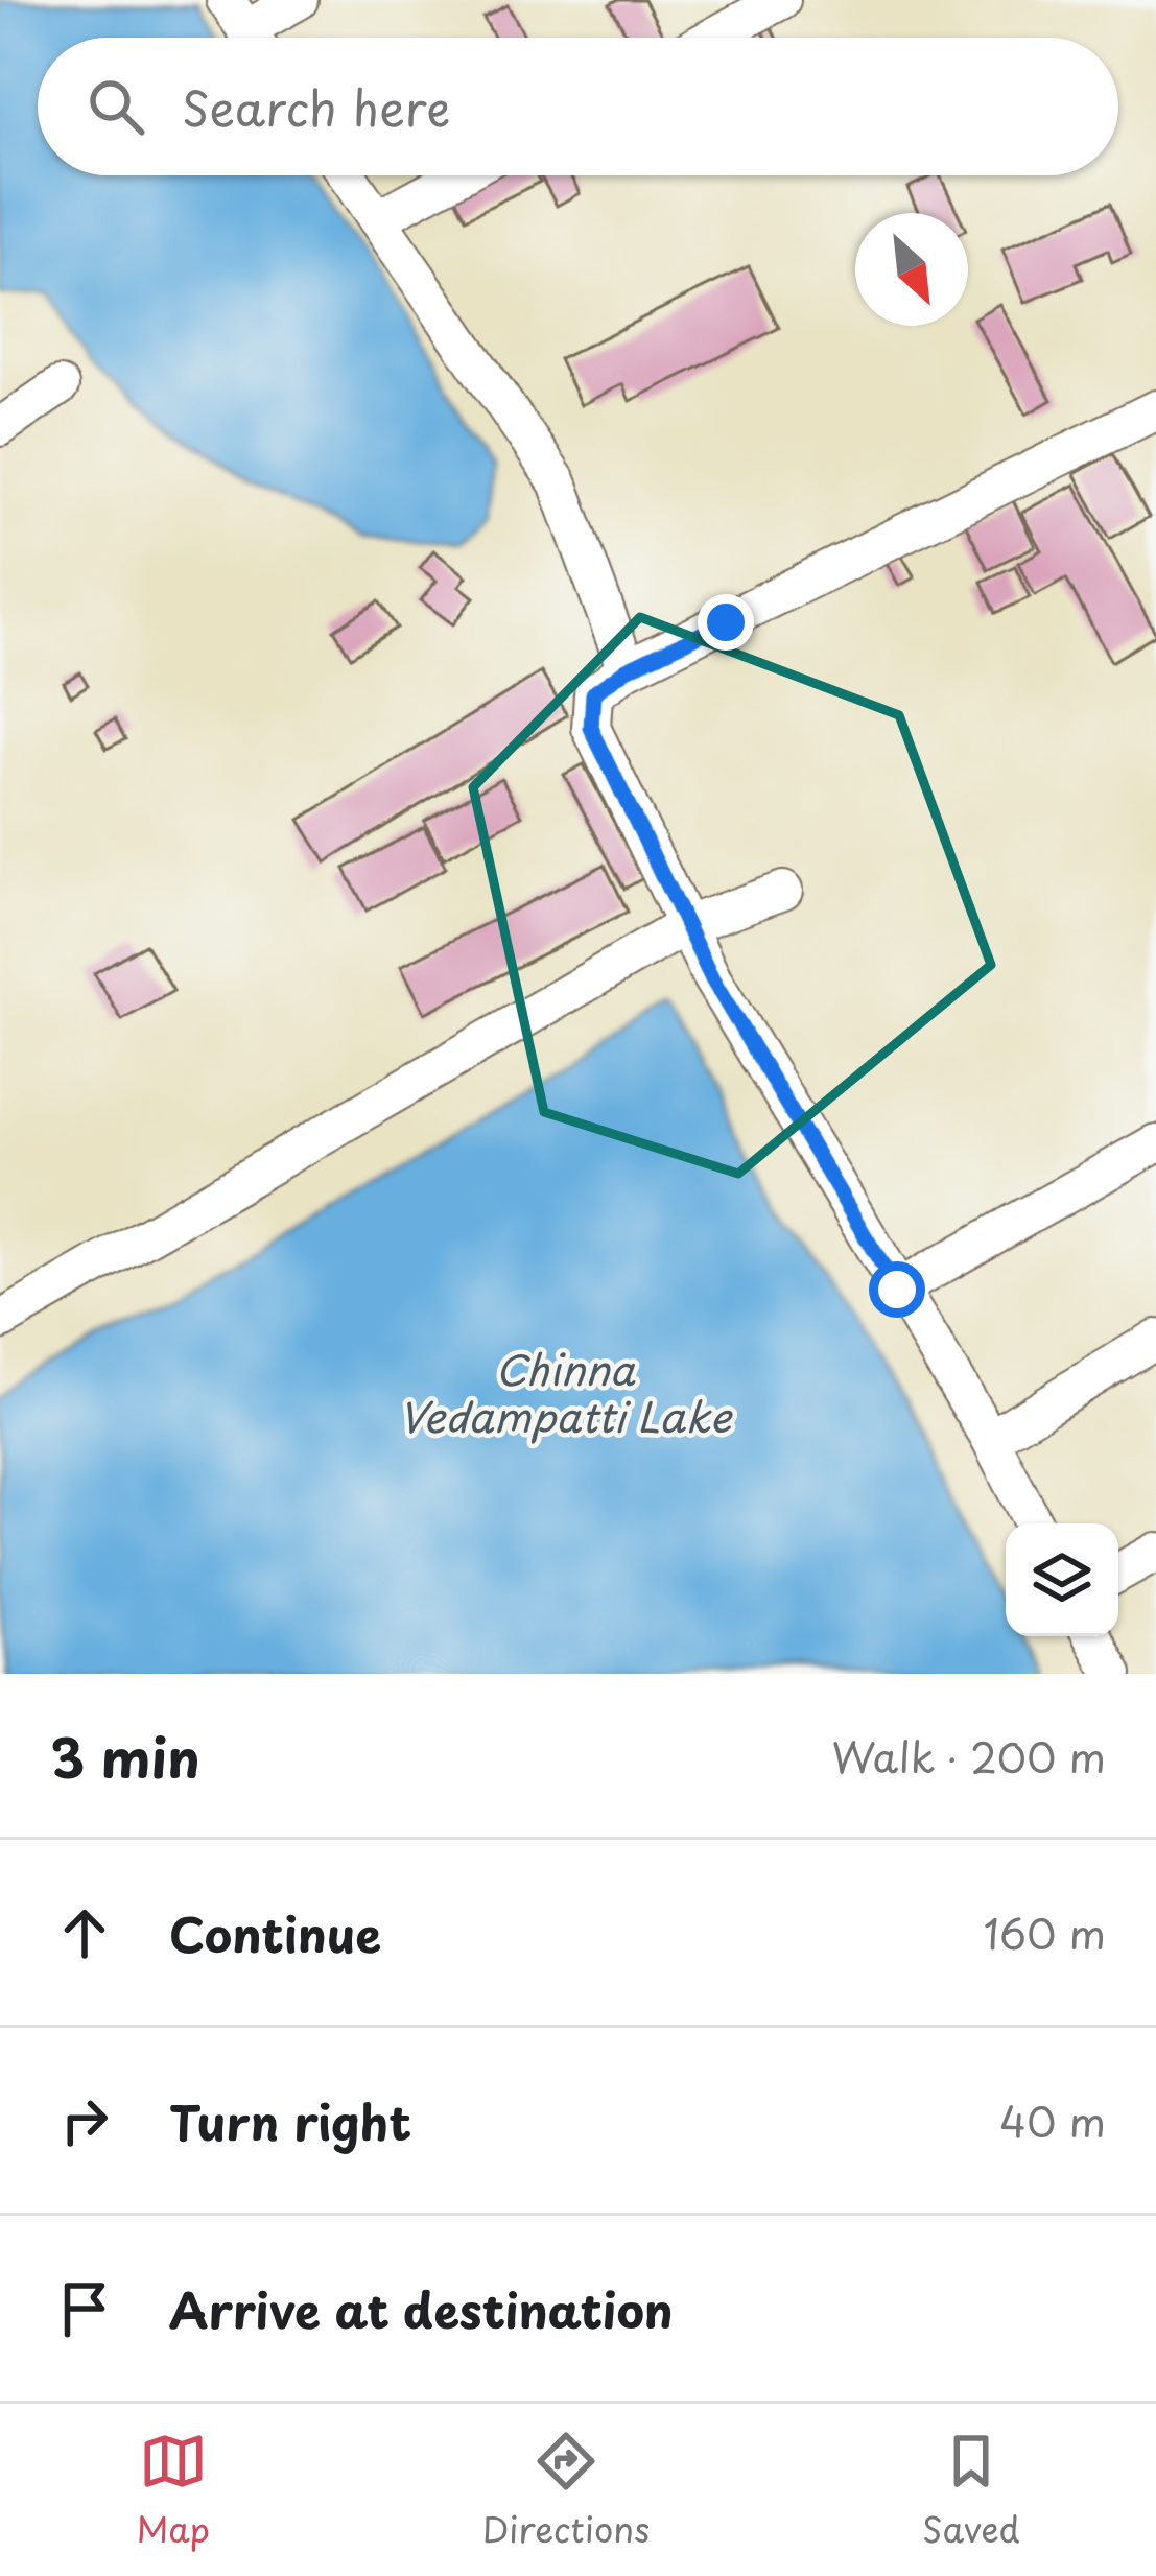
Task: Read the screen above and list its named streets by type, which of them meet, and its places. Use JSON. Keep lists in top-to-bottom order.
{
  "water": ["Chinna Vedampatti Lake"],
  "north": "bottom right",
  "page": {
    "search": "Search here",
    "heading": ["3 min", "Walk · 200 m"],
    "list": [
      ["Continue", "160 m"],
      ["Turn right", "40 m"],
      "Arrive at destination"
    ],
    "nav": ["Map", "Directions", "Saved"]
  }
}
